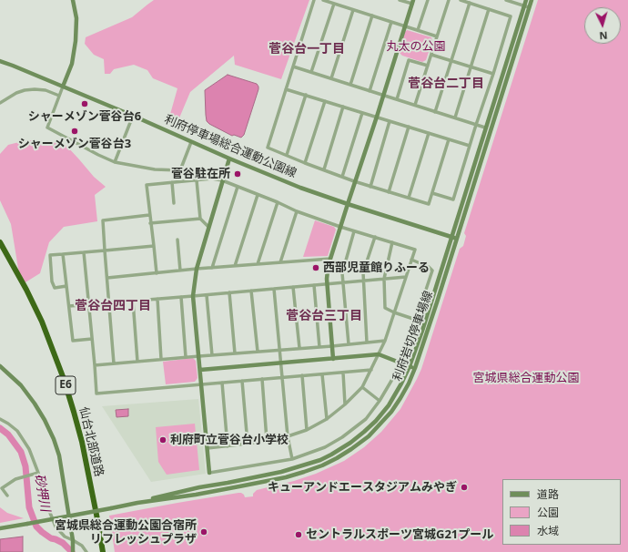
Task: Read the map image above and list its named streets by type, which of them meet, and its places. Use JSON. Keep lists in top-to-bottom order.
{
  "streets": {
    "highway": ["E6", "仙台北部道路"],
    "main road": ["利府停車場総合運動公園線", "利府岩切停車場線"]
  },
  "crossings": [
    ["利府停車場総合運動公園線", "利府岩切停車場線"]
  ],
  "districts": [
    "菅谷台一丁目",
    "菅谷台二丁目",
    "菅谷台四丁目",
    "菅谷台三丁目"
  ],
  "water": ["砂押川"],
  "parks": ["丸太の公園", "宮城県総合運動公園"],
  "places": [
    "シャーメゾン菅谷台6",
    "シャーメゾン菅谷台3",
    "菅谷駐在所",
    "西部児童館りふーる",
    "利府町立菅谷台小学校",
    "キューアンドエースタジアムみやぎ",
    "宮城県総合運動公園合宿所 リフレッシュプラザ",
    "セントラルスポーツ宮城G21プール"
  ],
  "legend": ["道路", "公園", "水域"],
  "north": "bottom"
}
